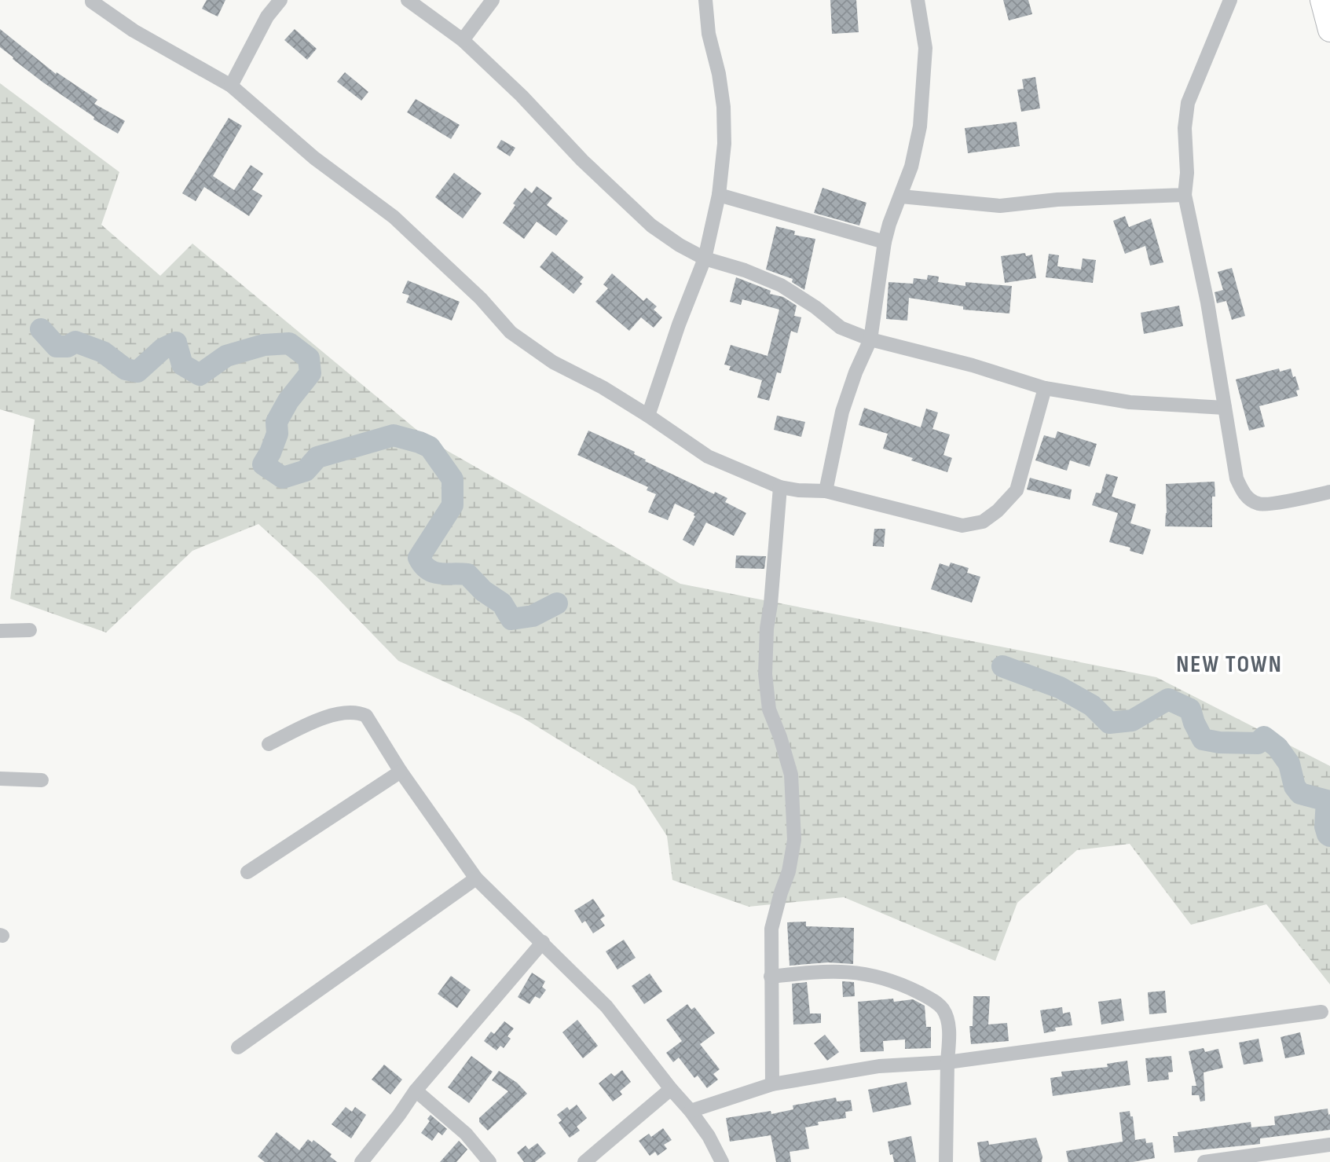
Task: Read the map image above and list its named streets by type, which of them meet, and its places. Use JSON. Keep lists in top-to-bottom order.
{
  "districts": ["NEW TOWN"]
}
